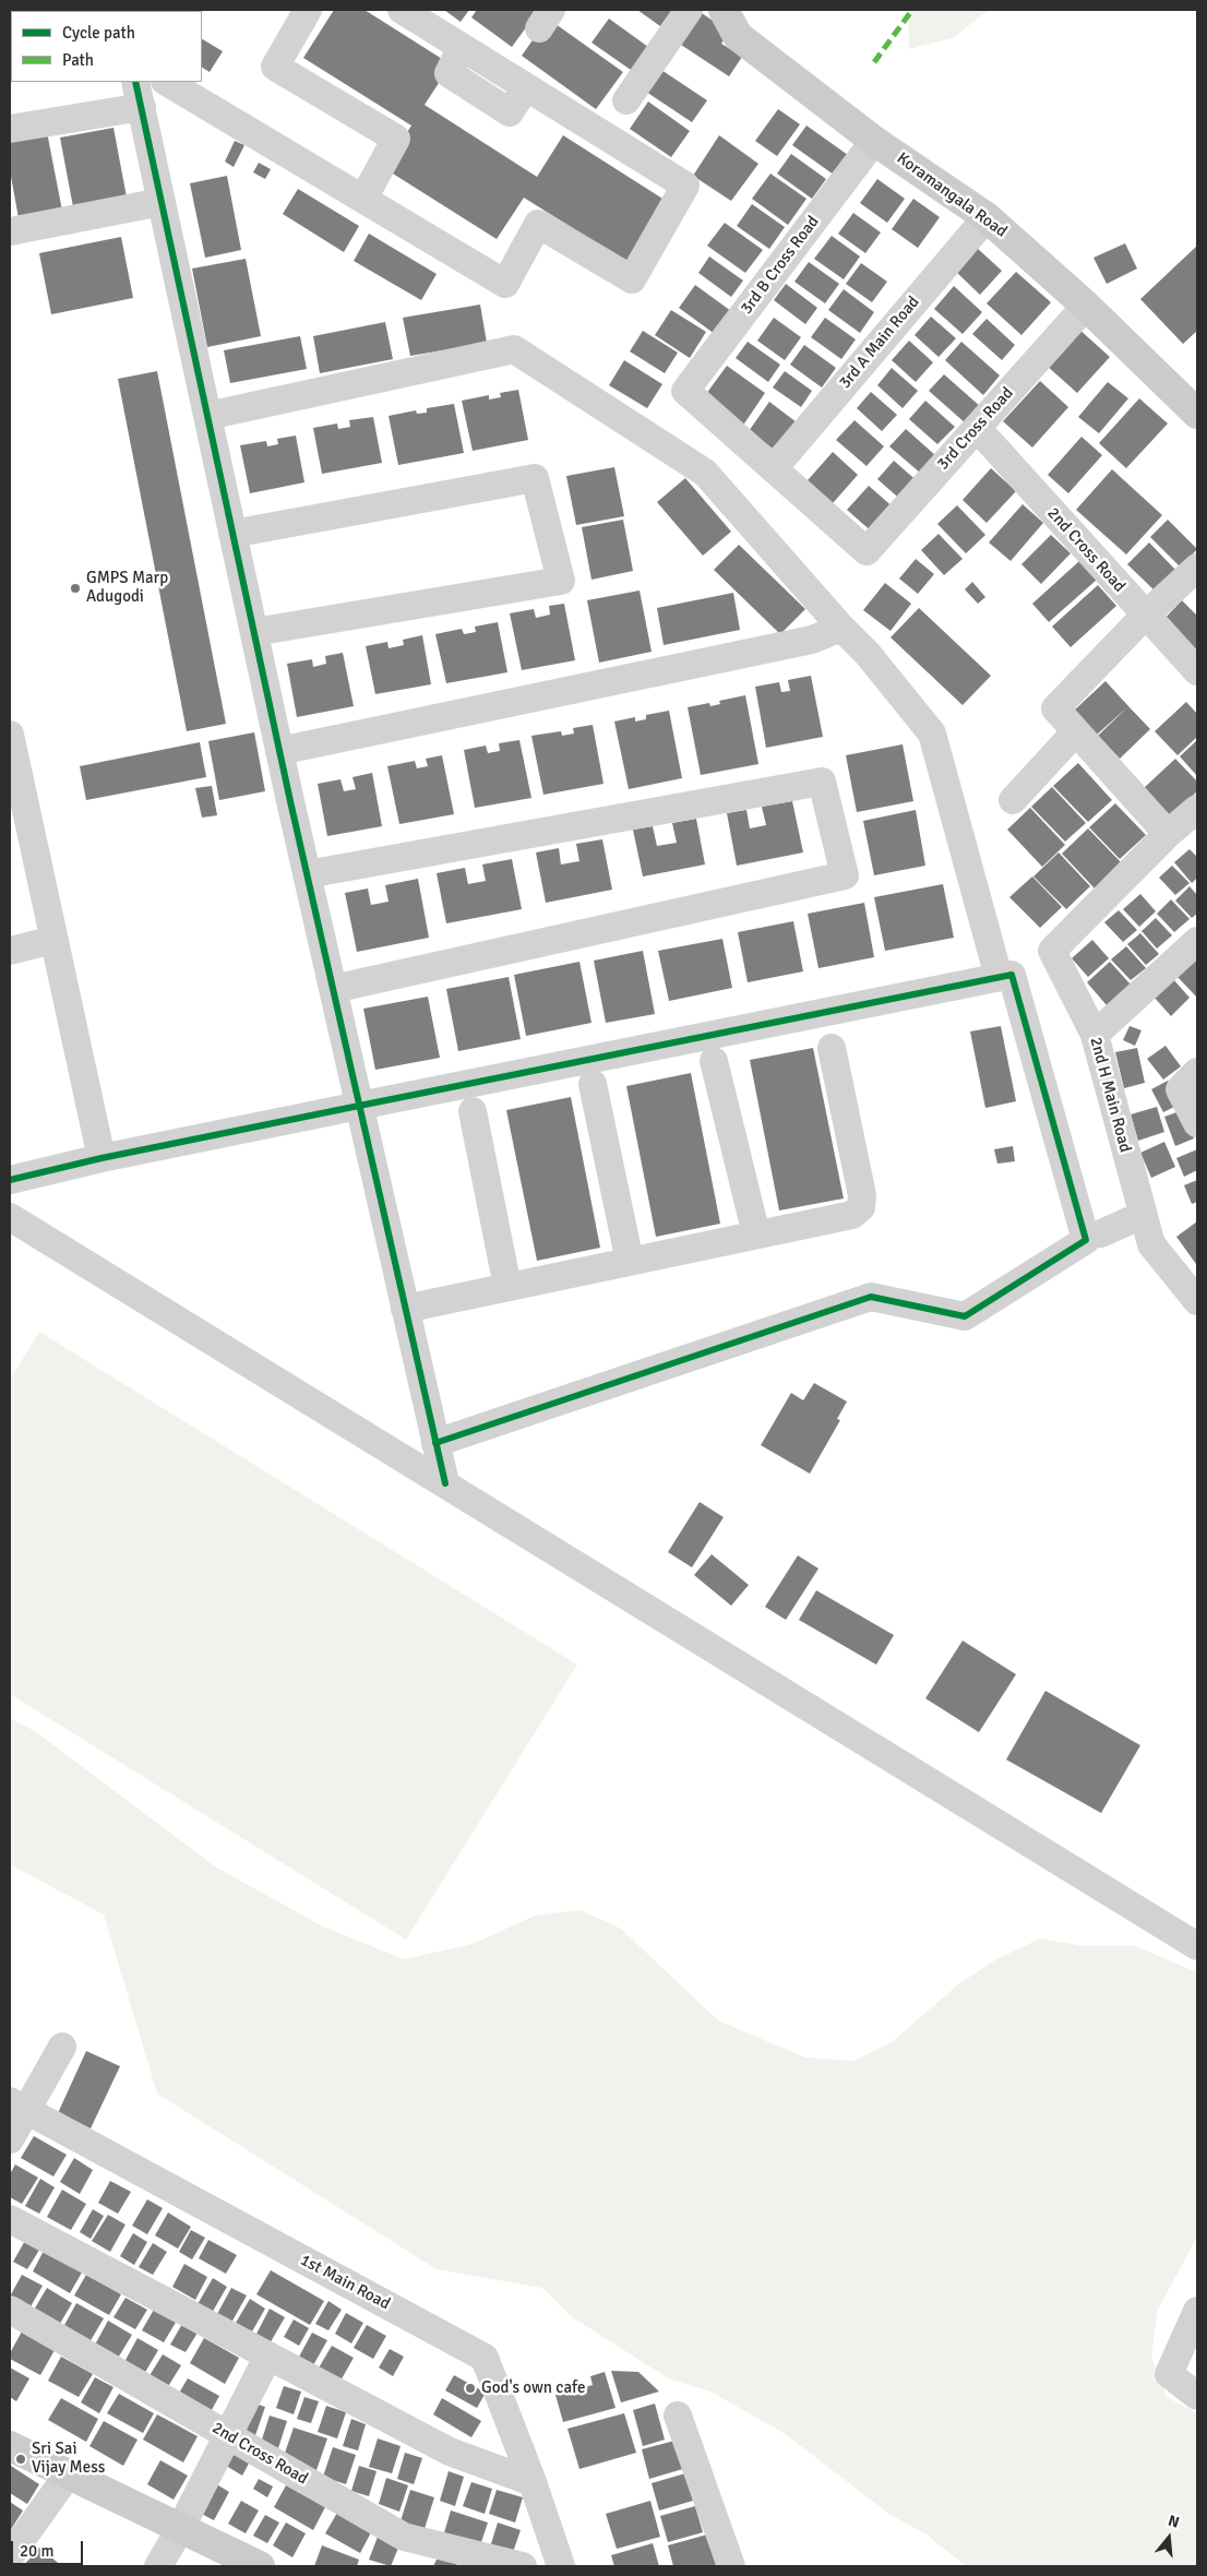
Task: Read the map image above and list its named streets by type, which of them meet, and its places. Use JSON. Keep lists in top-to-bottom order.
{
  "streets": {
    "street": [
      "Koramangala Road",
      "3rd B Cross Road",
      "3rd A Main Road",
      "3rd Cross Road",
      "2nd Cross Road",
      "2nd H Main Road",
      "1st Main Road"
    ]
  },
  "crossings": [
    ["Koramangala Road", "3rd B Cross Road"],
    ["Koramangala Road", "3rd A Main Road"],
    ["Koramangala Road", "3rd Cross Road"],
    ["3rd B Cross Road", "3rd A Main Road"],
    ["3rd B Cross Road", "3rd Cross Road"],
    ["3rd A Main Road", "3rd Cross Road"],
    ["3rd Cross Road", "2nd Cross Road"]
  ],
  "places": ["GMPS Marp Adugodi", "God's own cafe", "Sri Sai Vijay Mess"],
  "legend": ["Cycle path", "Path"],
  "scale_bar": "20 m",
  "north": "top"
}
